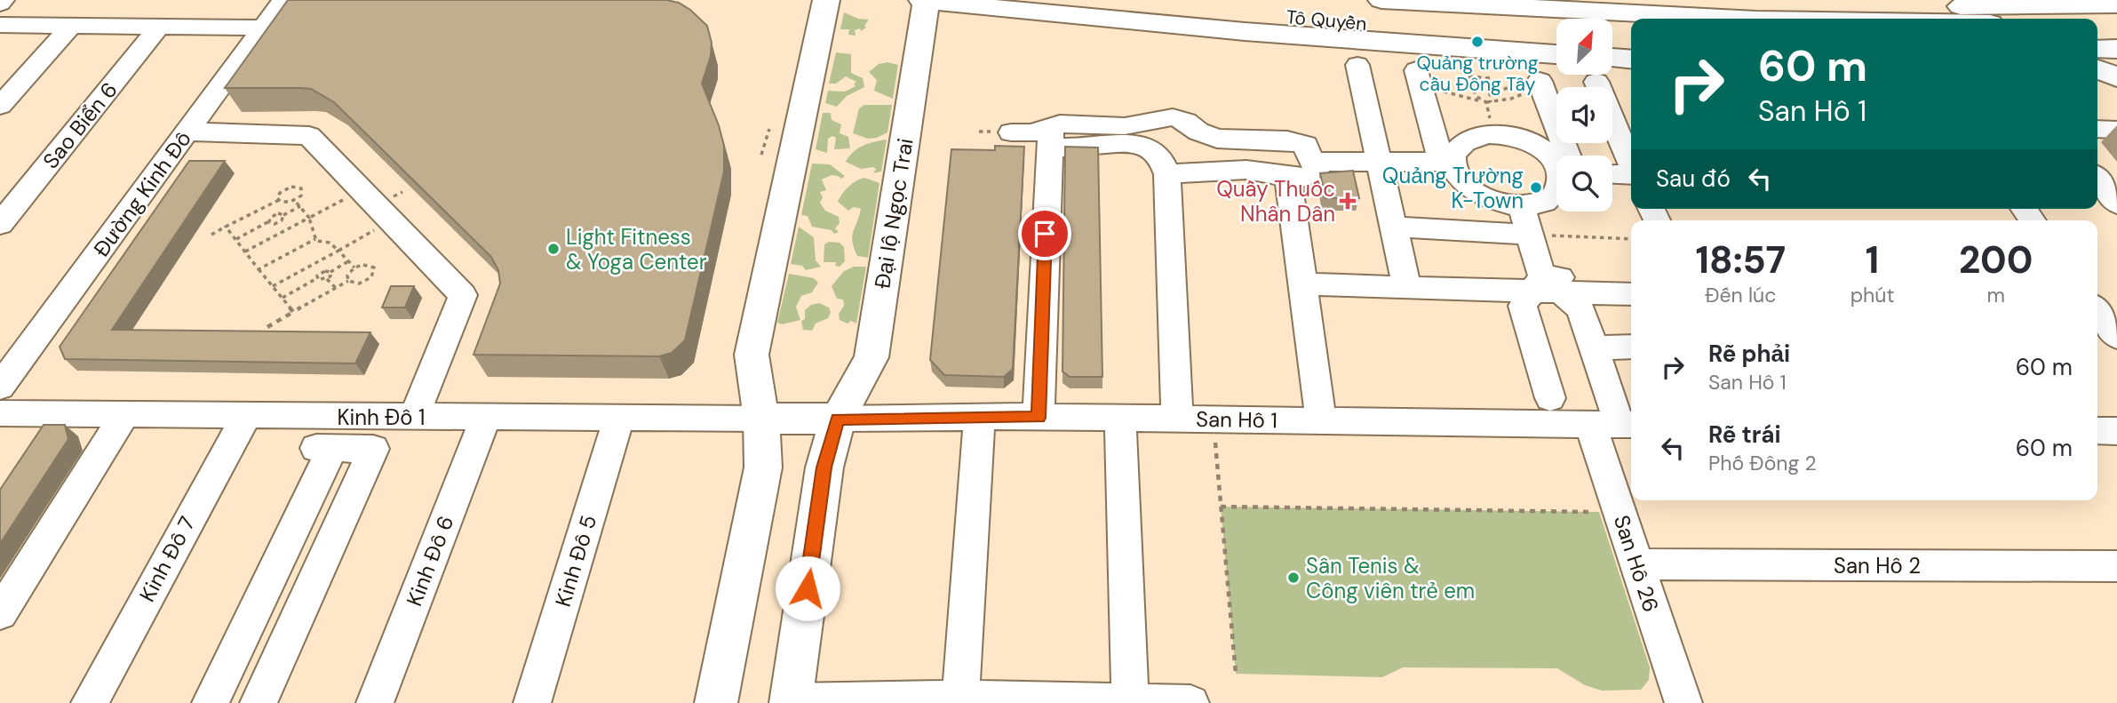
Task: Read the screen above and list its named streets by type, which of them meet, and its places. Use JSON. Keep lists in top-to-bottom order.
{
  "streets": {
    "main road": ["Tô Quyền", "Đại lộ Ngọc Trai"],
    "street": [
      "Sao Biển 6",
      "Đường Kinh Đô",
      "Kinh Đô 1",
      "San Hô 1",
      "Kinh Đô 7",
      "Kinh Đô 6",
      "Kinh Đô 5",
      "San Hô 26",
      "San Hô 2"
    ]
  },
  "crossings": [
    ["Đại lộ Ngọc Trai", "San Hô 1"],
    ["Kinh Đô 1", "Kinh Đô 7"],
    ["Kinh Đô 1", "Kinh Đô 6"],
    ["Kinh Đô 1", "Kinh Đô 5"],
    ["San Hô 1", "San Hô 26"],
    ["San Hô 26", "San Hô 2"]
  ],
  "places": {
    "other": [
      "Quảng trường cầu Đông Tây",
      "Quảng Trường K-Town",
      "Light Fitness & Yoga Center",
      "Sân Tenis & Công viên trẻ em"
    ],
    "health": ["Quầy Thuốc Nhân Dân"]
  },
  "north": "top right",
  "page": {
    "turn": ["60 m", "San Hô 1"],
    "then": "Sau đó",
    "eta": [
      "18:57",
      "Đến lúc",
      "1",
      "phút",
      "200",
      "m"
    ],
    "list": [
      {
        "name": "Rẽ phải",
        "note": "San Hô 1",
        "value": "60 m"
      },
      {
        "name": "Rẽ trái",
        "note": "Phố Đông 2",
        "value": "60 m"
      }
    ]
  }
}
